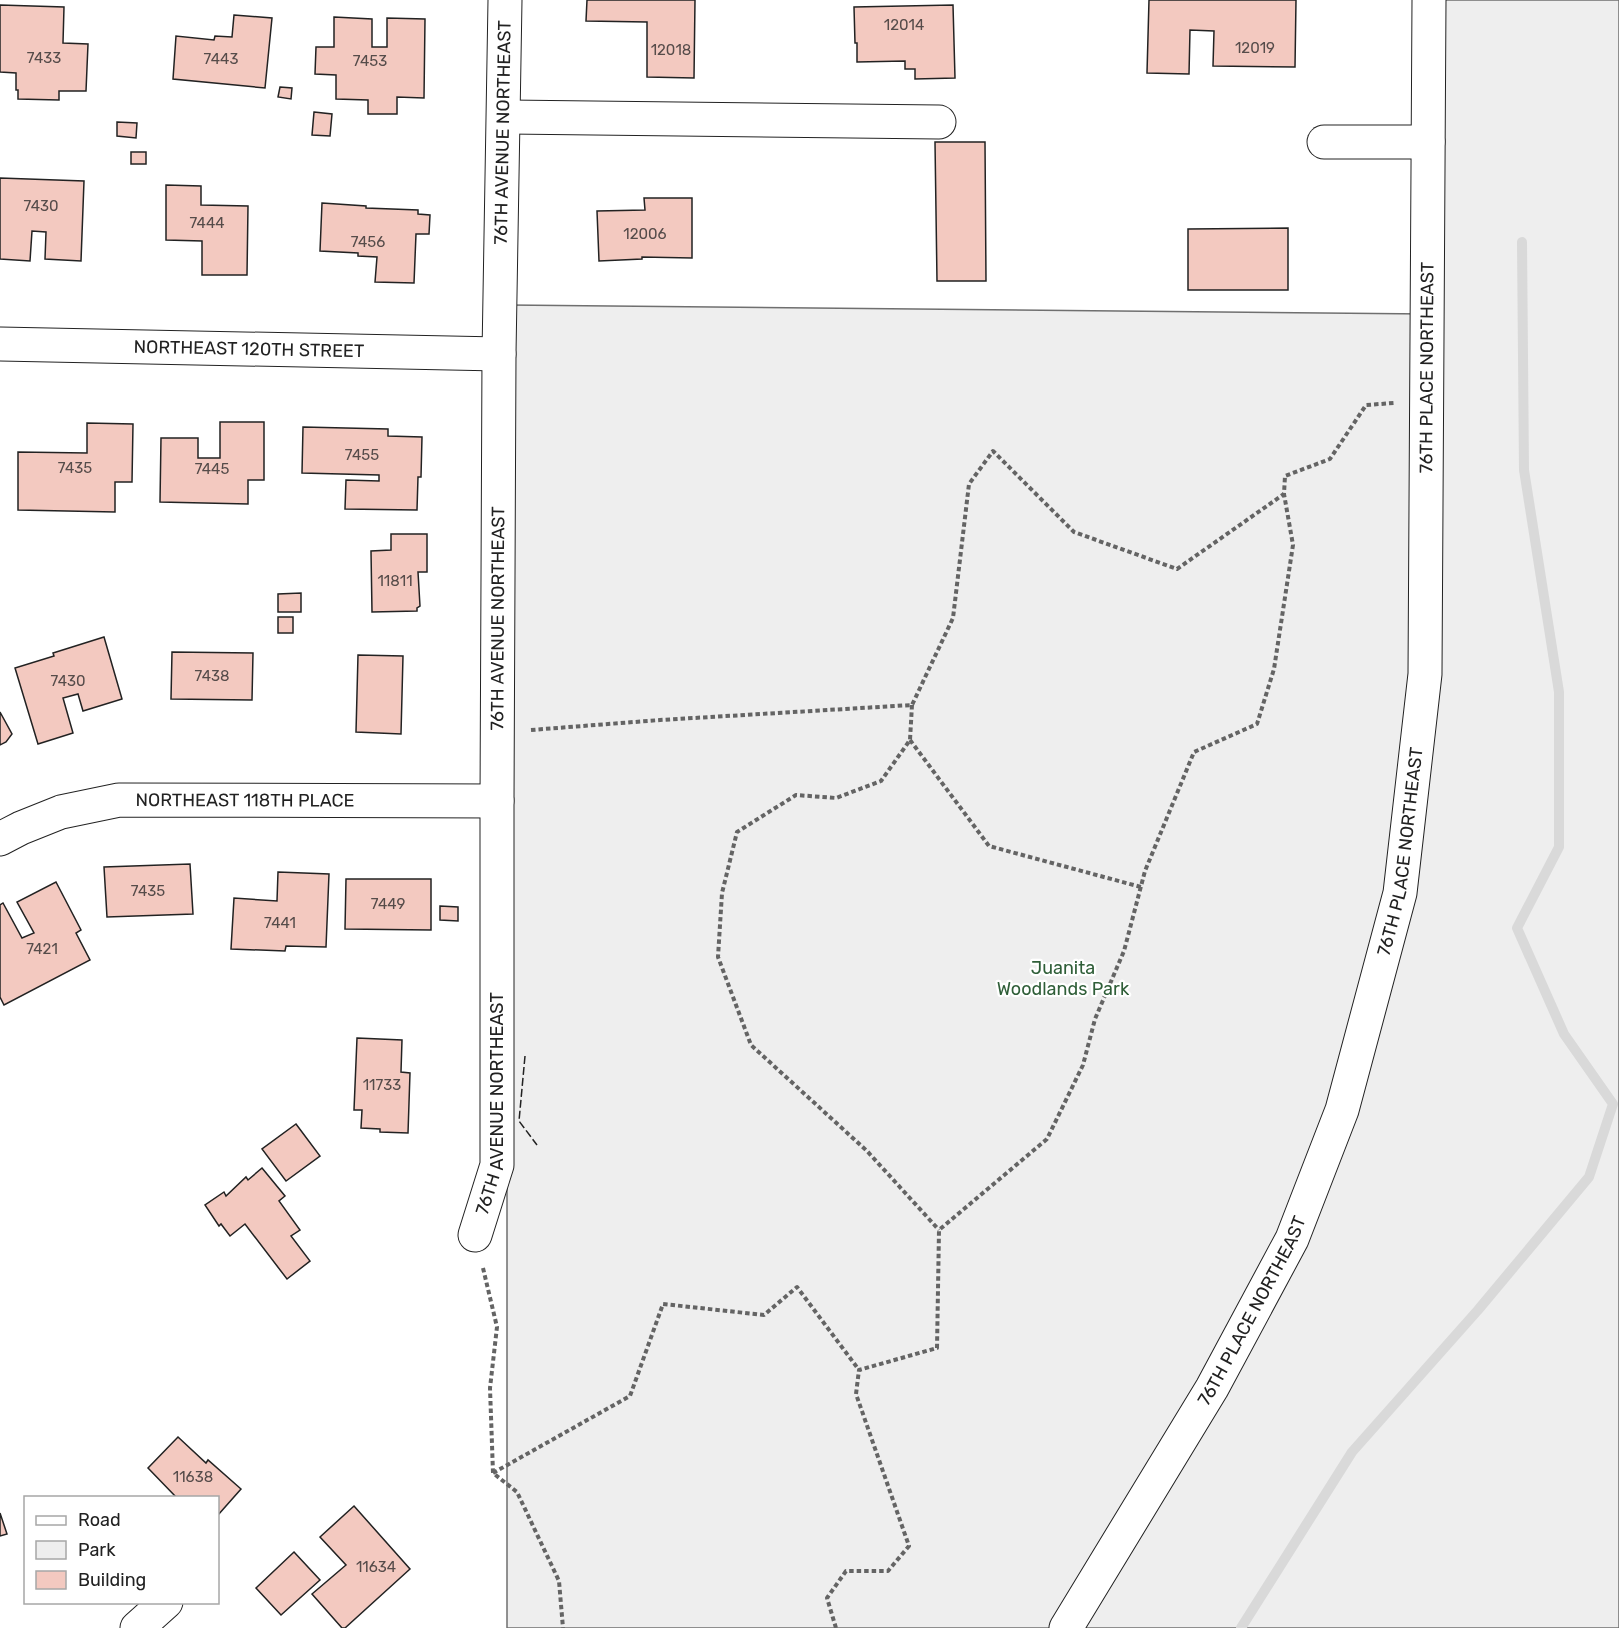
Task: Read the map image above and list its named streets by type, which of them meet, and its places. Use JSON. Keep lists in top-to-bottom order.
{
  "streets": {
    "street": [
      "76TH AVENUE NORTHEAST",
      "NORTHEAST 120TH STREET",
      "76TH PLACE NORTHEAST",
      "NORTHEAST 118TH PLACE"
    ]
  },
  "crossings": [
    ["76TH AVENUE NORTHEAST", "NORTHEAST 120TH STREET"],
    ["76TH AVENUE NORTHEAST", "NORTHEAST 118TH PLACE"]
  ],
  "parks": ["Juanita Woodlands Park"],
  "house_numbers": [
    "12014",
    "12019",
    "12018",
    "7433",
    "7443",
    "7453",
    "7430",
    "7444",
    "12006",
    "7456",
    "7455",
    "7435",
    "7445",
    "11811",
    "7438",
    "7430",
    "7435",
    "7449",
    "7441",
    "7421",
    "11733",
    "11638",
    "11634"
  ],
  "legend": ["Road", "Park", "Building"]
}
